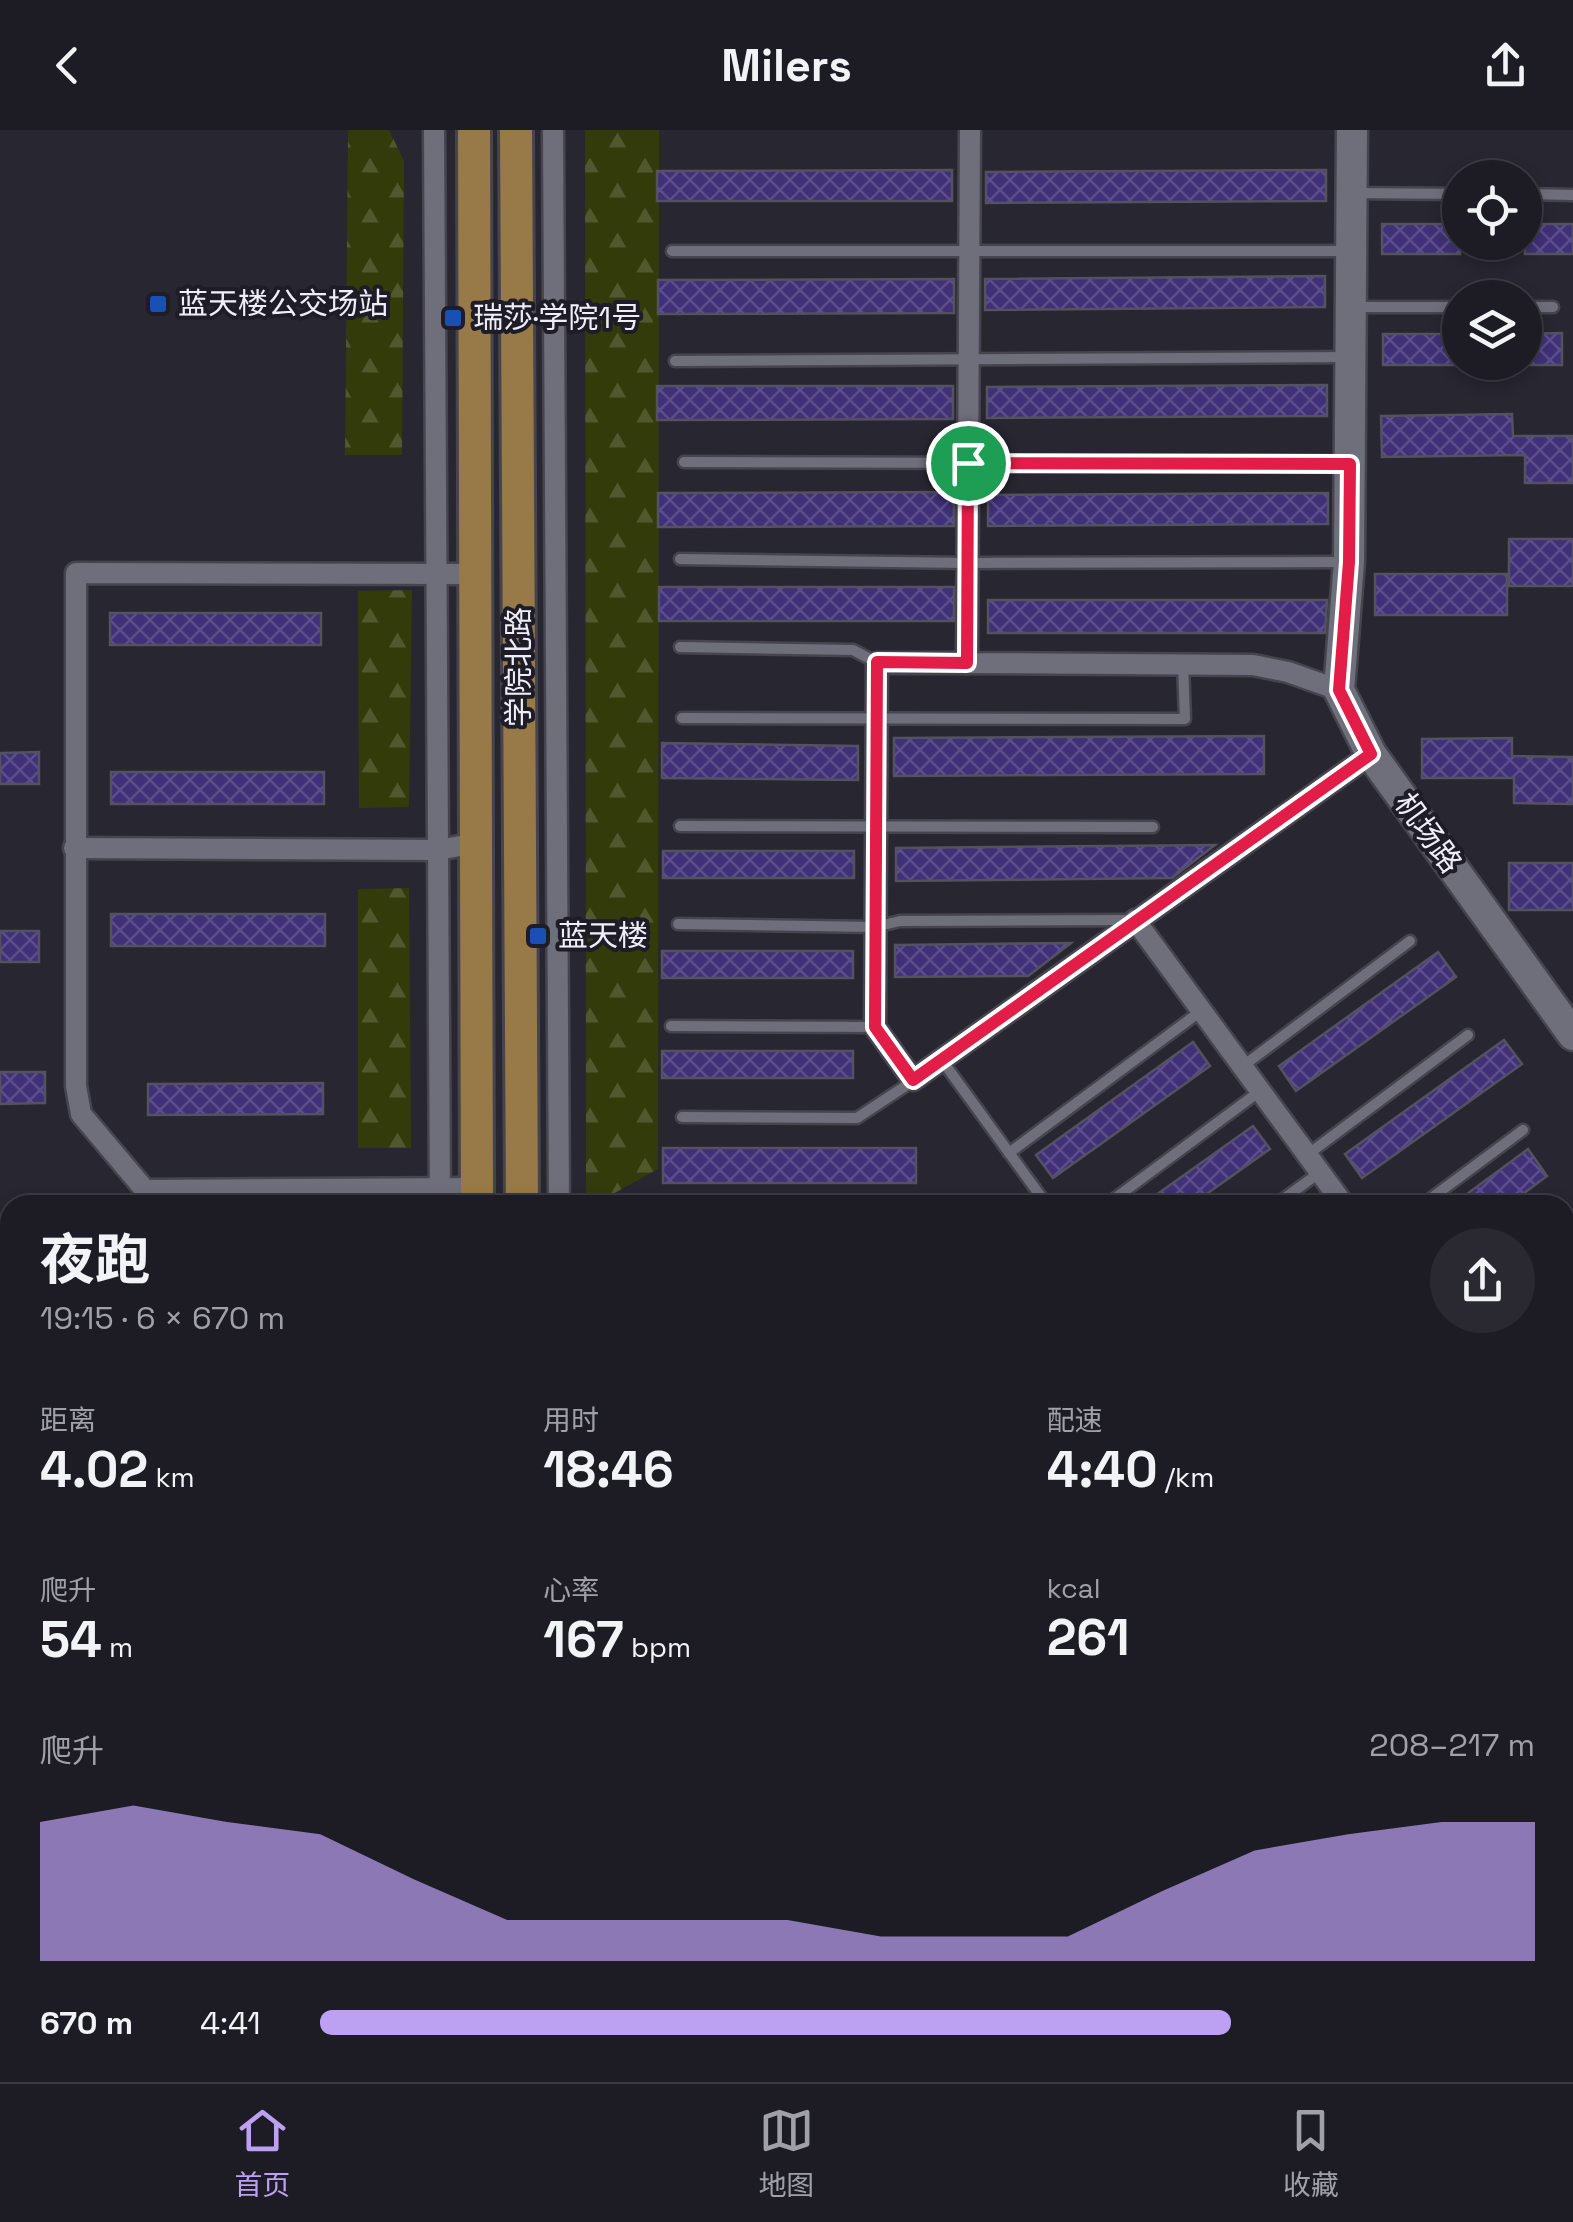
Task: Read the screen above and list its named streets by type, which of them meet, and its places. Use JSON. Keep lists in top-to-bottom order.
{
  "streets": {
    "main road": ["学院北路"],
    "street": ["机场路"]
  },
  "places": {
    "transit": ["蓝天楼公交场站", "瑞莎·学院1号", "蓝天楼"]
  },
  "page": {
    "header": "Milers",
    "heading": ["夜跑", "19:15 · 6 × 670 m"],
    "stats": [
      ["距离", "4.02 km"],
      ["用时", "18:46"],
      ["配速", "4:40 /km"],
      ["爬升", "54 m"],
      ["心率", "167 bpm"],
      ["kcal", "261"]
    ],
    "chart": ["爬升", "208–217 m"],
    "list": [
      {
        "name": "670 m",
        "note": "4:41"
      }
    ],
    "tabs": ["首页", "地图", "收藏"]
  }
}
